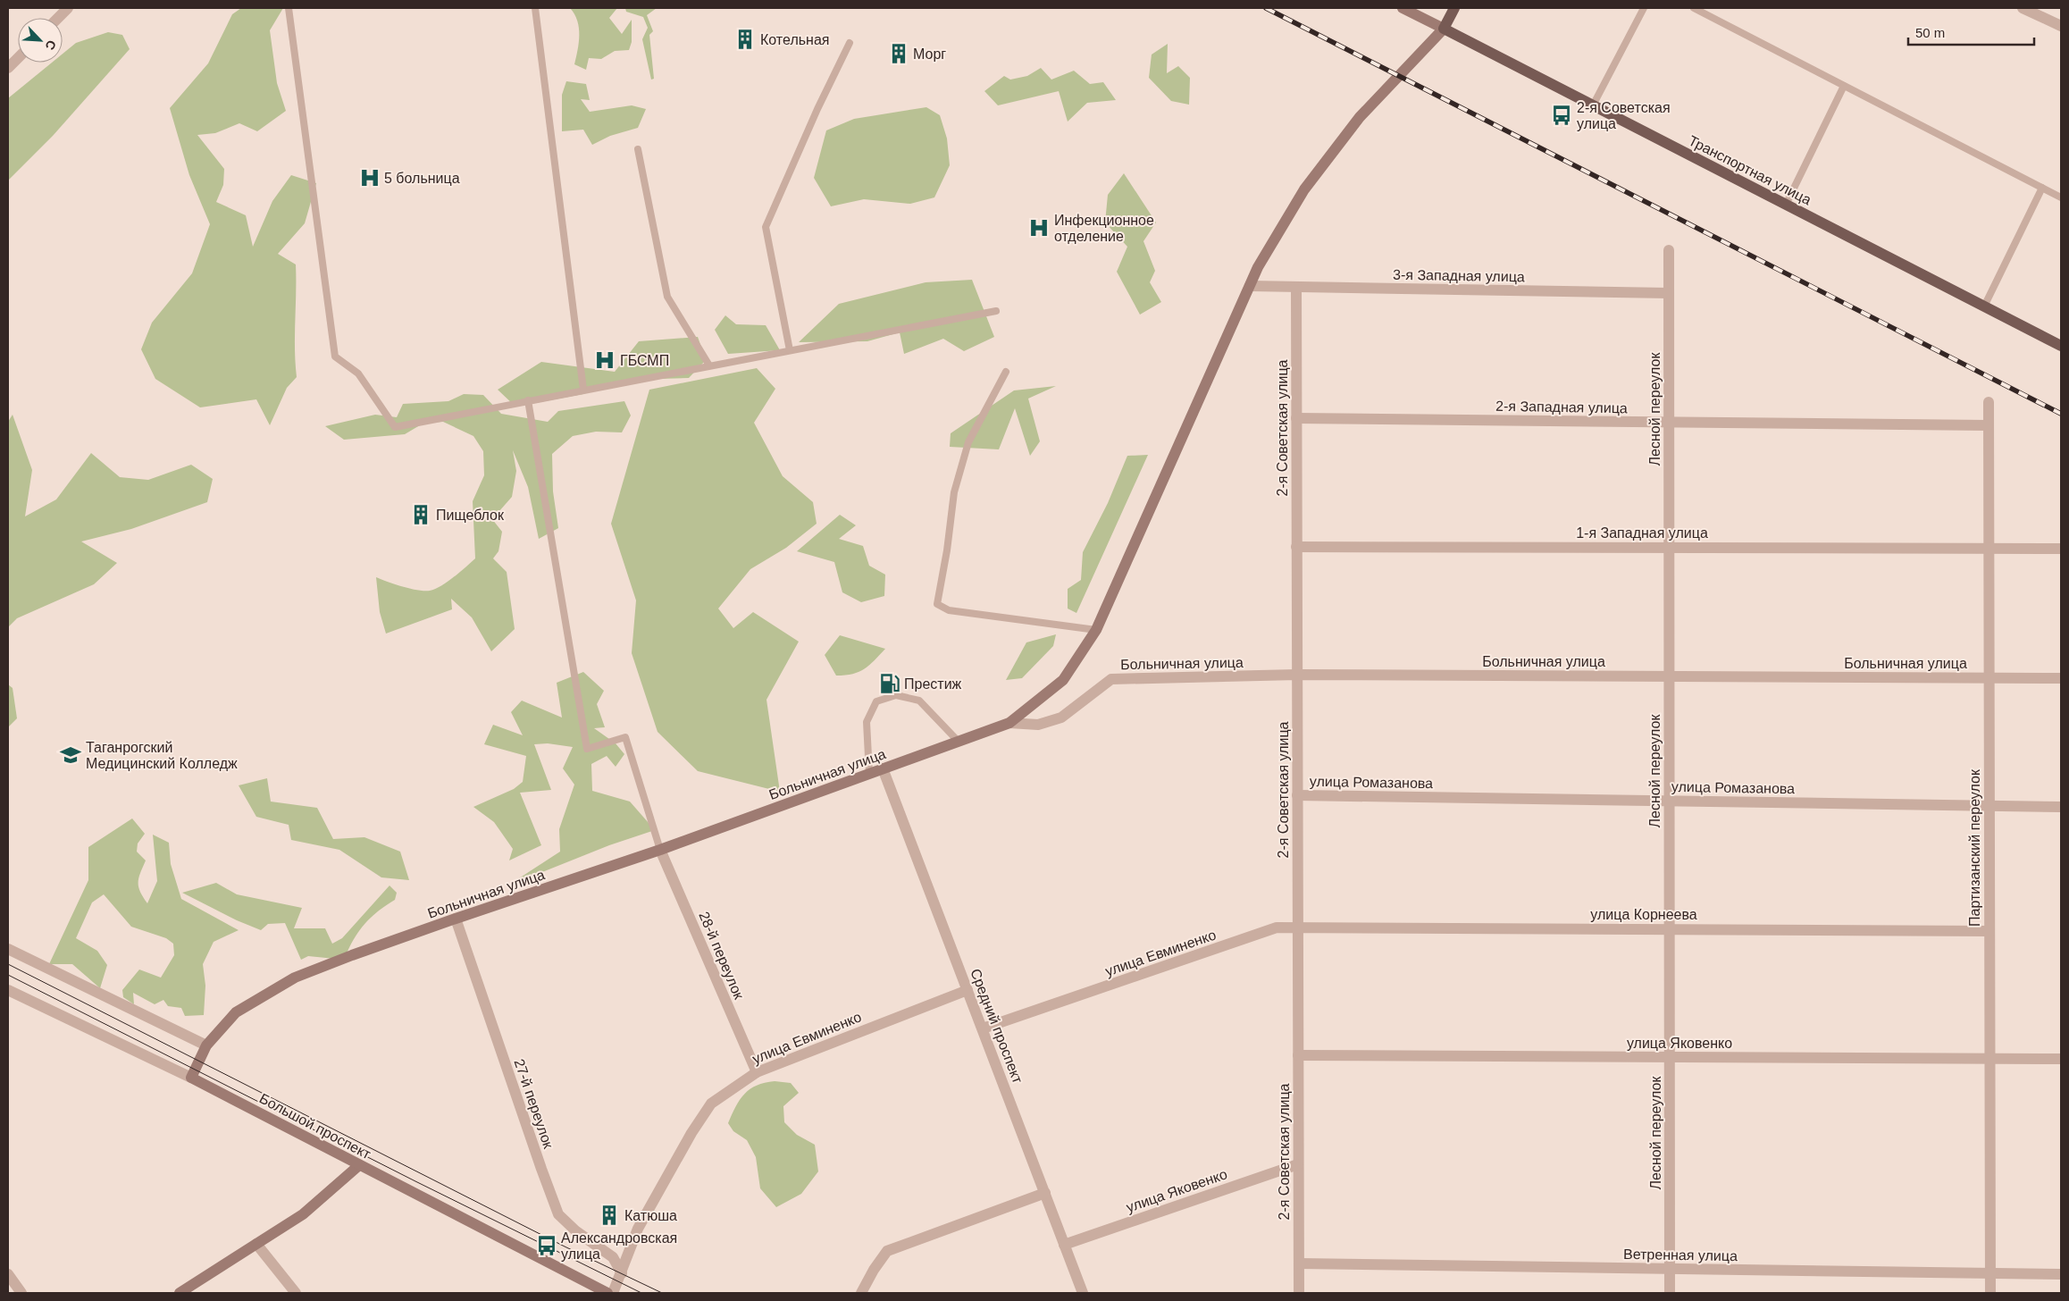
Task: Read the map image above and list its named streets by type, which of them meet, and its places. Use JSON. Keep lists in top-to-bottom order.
{
  "streets": {
    "main road": ["Транспортная улица", "Больничная улица", "Большой проспект"],
    "street": [
      "3-я Западная улица",
      "2-я Западная улица",
      "Лесной переулок",
      "2-я Советская улица",
      "1-я Западная улица",
      "улица Ромазанова",
      "Партизанский переулок",
      "улица Корнеева",
      "улица Евминенко",
      "28-й переулок",
      "Средний проспект",
      "улица Яковенко",
      "27-й переулок",
      "Ветренная улица"
    ]
  },
  "crossings": [
    ["3-я Западная улица", "Лесной переулок"],
    ["3-я Западная улица", "2-я Советская улица"],
    ["2-я Западная улица", "Лесной переулок"],
    ["2-я Западная улица", "2-я Советская улица"],
    ["2-я Западная улица", "Партизанский переулок"],
    ["Лесной переулок", "1-я Западная улица"],
    ["Лесной переулок", "Больничная улица"],
    ["Лесной переулок", "улица Ромазанова"],
    ["Лесной переулок", "улица Корнеева"],
    ["Лесной переулок", "улица Яковенко"],
    ["Лесной переулок", "Ветренная улица"],
    ["2-я Советская улица", "1-я Западная улица"],
    ["2-я Советская улица", "Больничная улица"],
    ["2-я Советская улица", "улица Ромазанова"],
    ["2-я Советская улица", "улица Корнеева"],
    ["2-я Советская улица", "улица Евминенко"],
    ["2-я Советская улица", "улица Яковенко"],
    ["2-я Советская улица", "Ветренная улица"],
    ["1-я Западная улица", "Партизанский переулок"],
    ["Больничная улица", "Партизанский переулок"],
    ["Больничная улица", "28-й переулок"],
    ["Больничная улица", "Средний проспект"],
    ["Больничная улица", "27-й переулок"],
    ["Больничная улица", "Большой проспект"],
    ["улица Ромазанова", "Партизанский переулок"],
    ["Партизанский переулок", "улица Корнеева"],
    ["Партизанский переулок", "улица Яковенко"],
    ["Партизанский переулок", "Ветренная улица"],
    ["улица Корнеева", "улица Евминенко"],
    ["улица Евминенко", "28-й переулок"],
    ["улица Евминенко", "Средний проспект"],
    ["улица Евминенко", "27-й переулок"],
    ["Средний проспект", "улица Яковенко"]
  ],
  "places": {
    "building": [
      "Котельная",
      "Морг",
      "Пищеблок",
      "Катюша"
    ],
    "bus stop": ["2-я Советская улица", "Александровская улица"],
    "hospital": ["5 больница", "Инфекционное отделение", "ГБСМП"],
    "fuel station": ["Престиж"],
    "school or university": ["Таганрогский Медицинский Колледж"]
  },
  "scale_bar": "50 m",
  "north": "bottom right"
}
